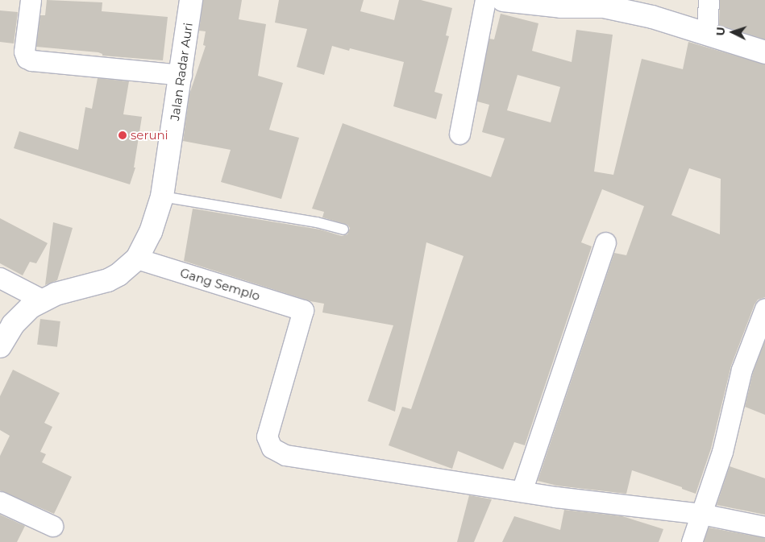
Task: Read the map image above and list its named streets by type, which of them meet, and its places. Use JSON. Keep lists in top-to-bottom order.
{
  "streets": {
    "main road": ["Jalan Radar Auri"],
    "street": ["Gang Semplo"]
  },
  "crossings": [
    ["Jalan Radar Auri", "Gang Semplo"]
  ],
  "places": ["seruni"],
  "north": "left"
}
